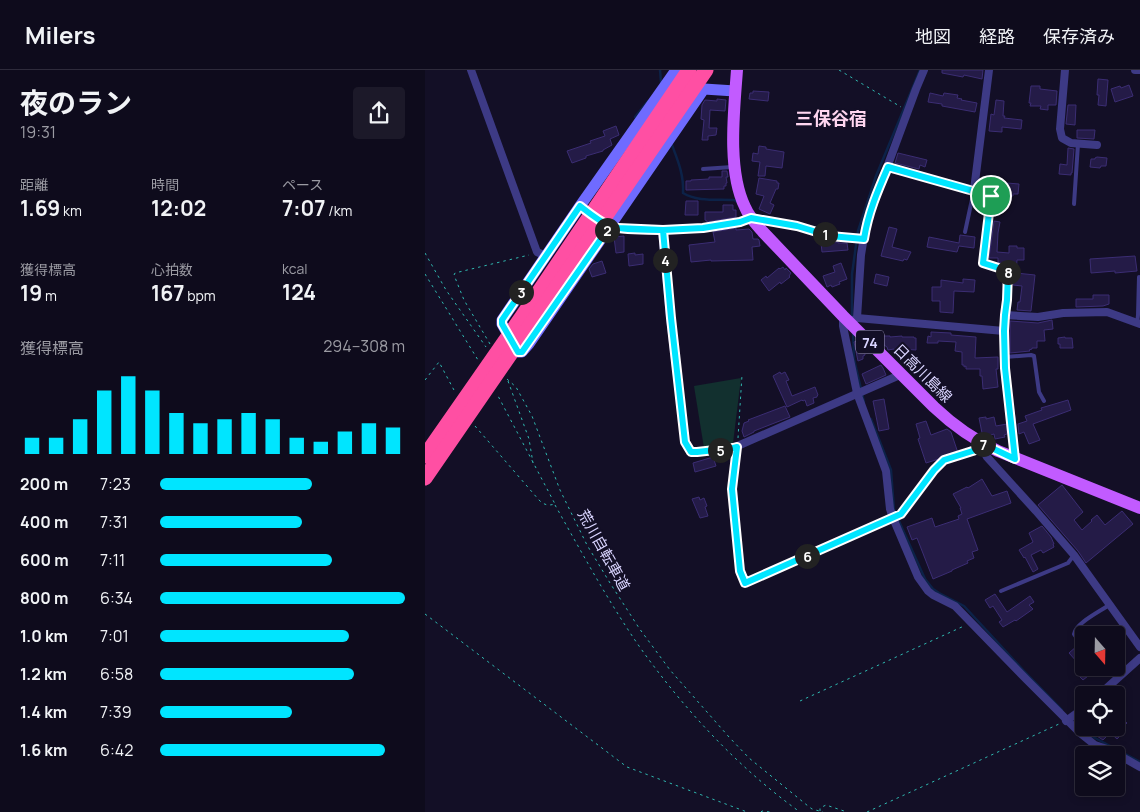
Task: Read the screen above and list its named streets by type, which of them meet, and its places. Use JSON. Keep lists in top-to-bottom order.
{
  "streets": {
    "main road": ["74", "日高川島線"],
    "path": ["荒川自転車道"]
  },
  "districts": ["三保谷宿"],
  "north": "bottom",
  "page": {
    "header": "Milers",
    "nav": ["地図", "経路", "保存済み"],
    "heading": ["夜のラン", "19:31"],
    "stats": [
      ["距離", "1.69 km"],
      ["時間", "12:02"],
      ["ペース", "7:07 /km"],
      ["獲得標高", "19 m"],
      ["心拍数", "167 bpm"],
      ["kcal", "124"]
    ],
    "pins": [
      "2",
      "1",
      "4",
      "8",
      "3",
      "7",
      "5",
      "6"
    ],
    "chart": ["獲得標高", "294–308 m"],
    "list": [
      {
        "name": "200 m",
        "note": "7:23"
      },
      {
        "name": "400 m",
        "note": "7:31"
      },
      {
        "name": "600 m",
        "note": "7:11"
      },
      {
        "name": "800 m",
        "note": "6:34"
      },
      {
        "name": "1.0 km",
        "note": "7:01"
      },
      {
        "name": "1.2 km",
        "note": "6:58"
      },
      {
        "name": "1.4 km",
        "note": "7:39"
      },
      {
        "name": "1.6 km",
        "note": "6:42"
      }
    ]
  }
}
